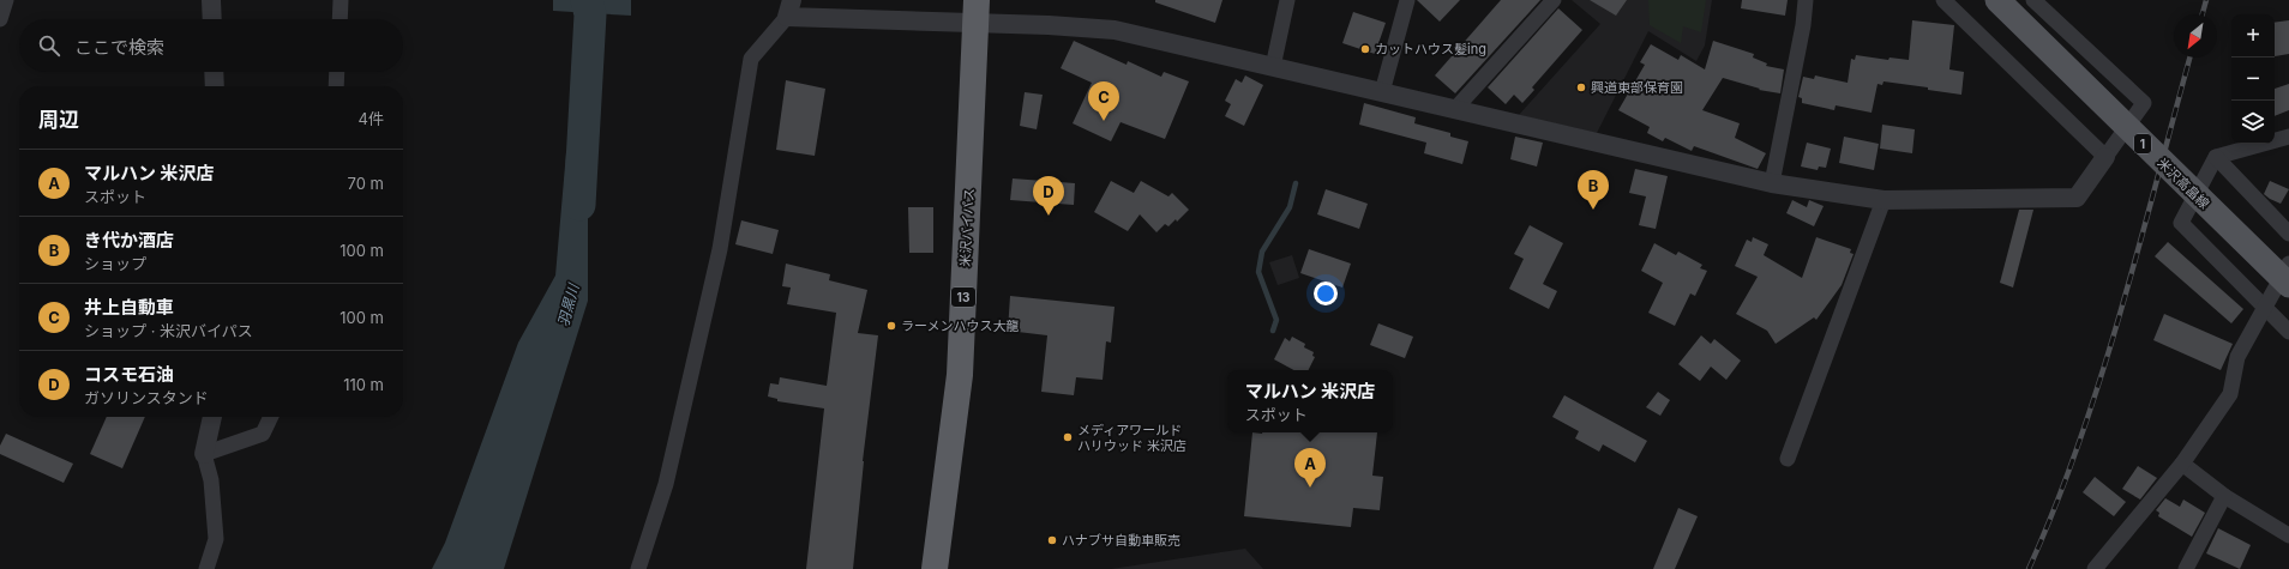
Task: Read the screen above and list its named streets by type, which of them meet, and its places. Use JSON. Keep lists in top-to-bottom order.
{
  "streets": {
    "highway": ["米沢バイパス", "13"],
    "main road": ["1", "米沢高畠線"]
  },
  "water": ["羽黒川"],
  "places": [
    "カットハウス髪ing",
    "興道東部保育園",
    "ラーメンハウス大龍",
    "メディアワールド ハリウッド 米沢店",
    "ハナブサ自動車販売"
  ],
  "north": "bottom left",
  "page": {
    "map_buttons": ["+", "−"],
    "search": "ここで検索",
    "pins": [
      "C",
      "B",
      "D",
      "A"
    ],
    "heading": ["周辺", "4件"],
    "list": [
      {
        "mark": "A",
        "name": "マルハン 米沢店",
        "note": "スポット",
        "value": "70 m"
      },
      {
        "mark": "B",
        "name": "き代か酒店",
        "note": "ショップ",
        "value": "100 m"
      },
      {
        "mark": "C",
        "name": "井上自動車",
        "note": "ショップ · 米沢バイパス",
        "value": "100 m"
      },
      {
        "mark": "D",
        "name": "コスモ石油",
        "note": "ガソリンスタンド",
        "value": "110 m"
      }
    ],
    "popup": ["マルハン 米沢店", "スポット"]
  }
}
